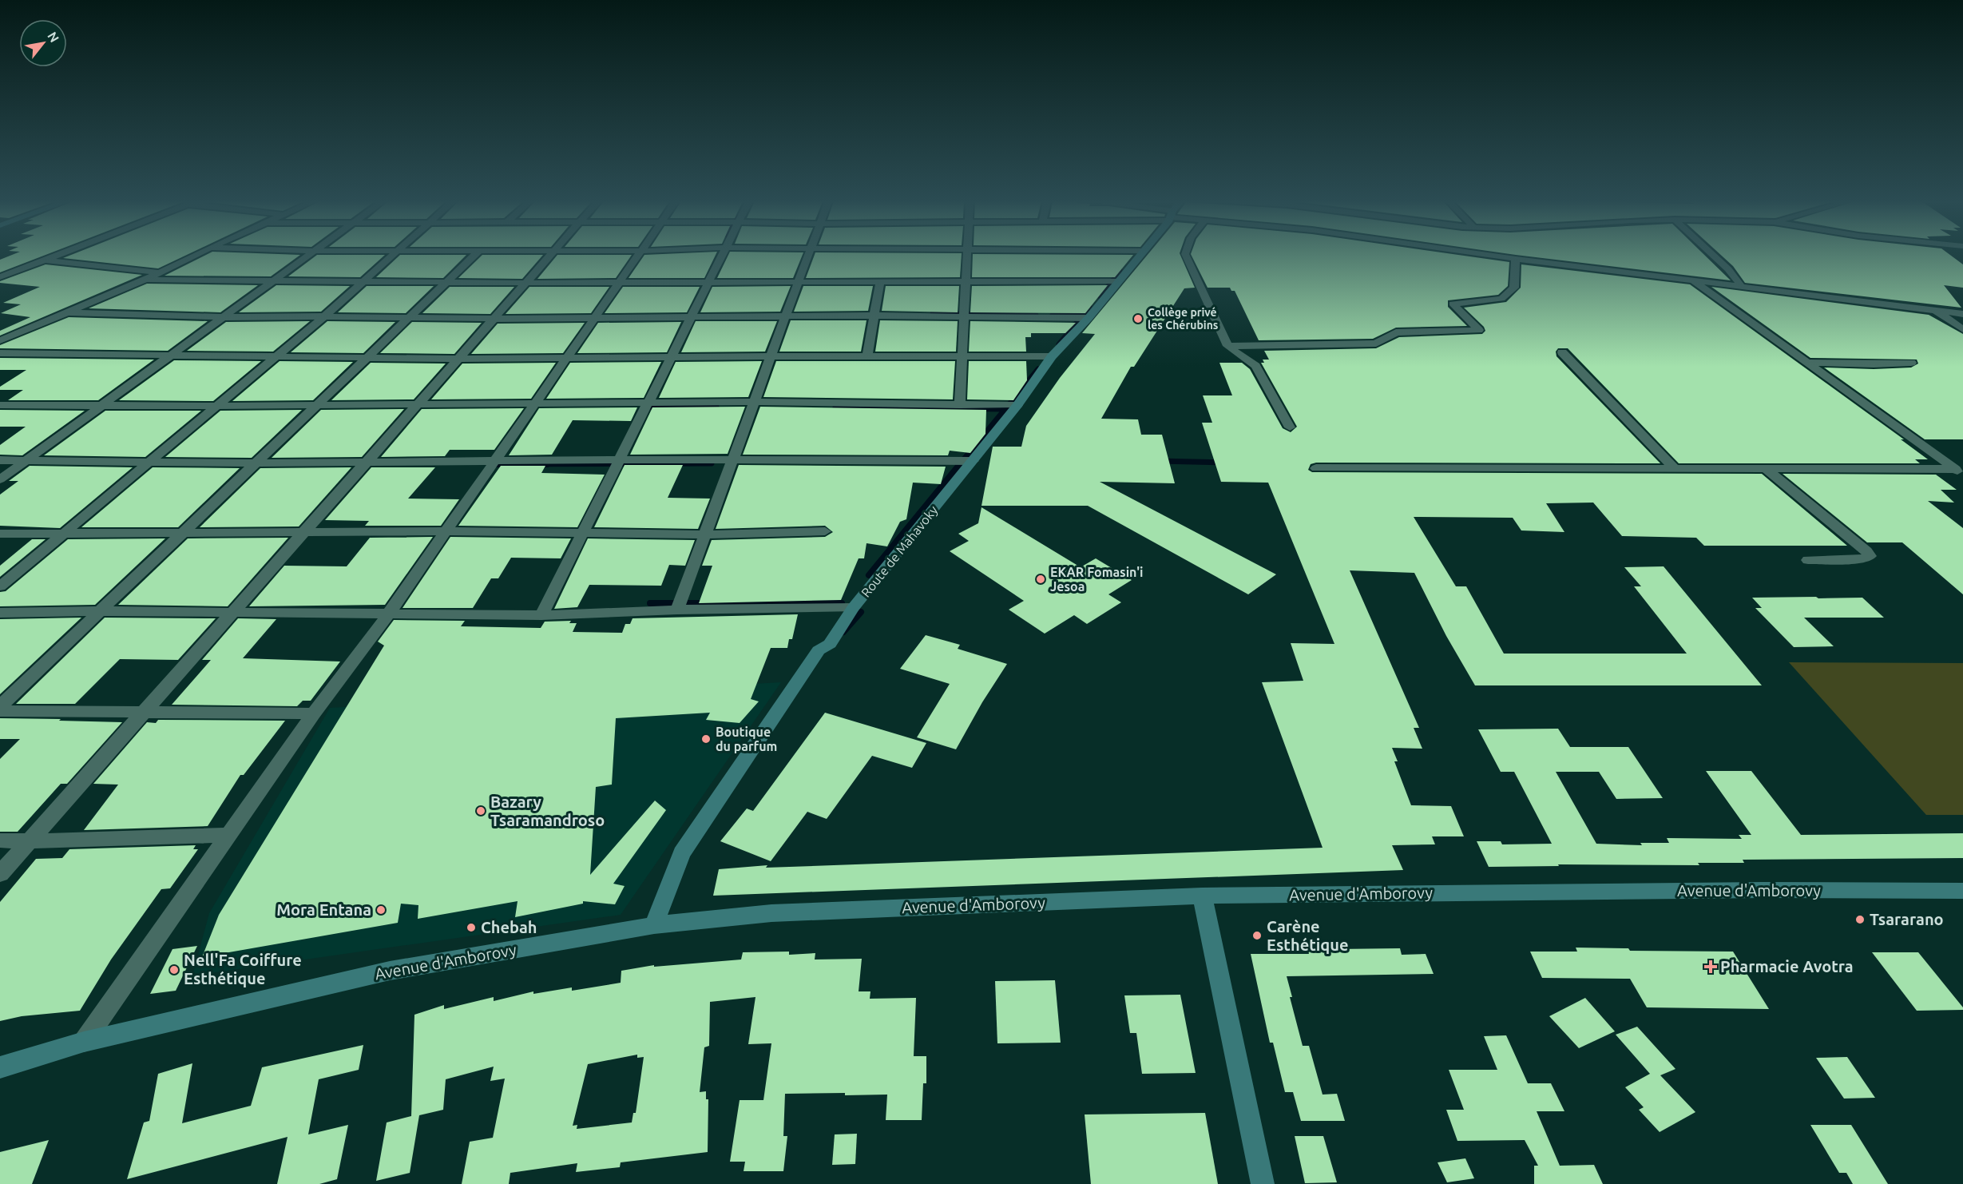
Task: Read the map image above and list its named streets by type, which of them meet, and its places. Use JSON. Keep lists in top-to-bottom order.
{
  "streets": {
    "street": ["Route de Mahavoky", "Avenue d'Amborovy"]
  },
  "crossings": [
    ["Route de Mahavoky", "Avenue d'Amborovy"]
  ],
  "places": {
    "other": [
      "Collège privé les Chérubins",
      "EKAR Fomasin'i Jesoa",
      "Boutique du parfum",
      "Bazary Tsaramandroso",
      "Mora Entana",
      "Tsararano",
      "Chebah",
      "Carène Esthétique",
      "Nell'Fa Coiffure Esthétique"
    ],
    "health": ["Pharmacie Avotra"]
  },
  "north": "top right"
}
